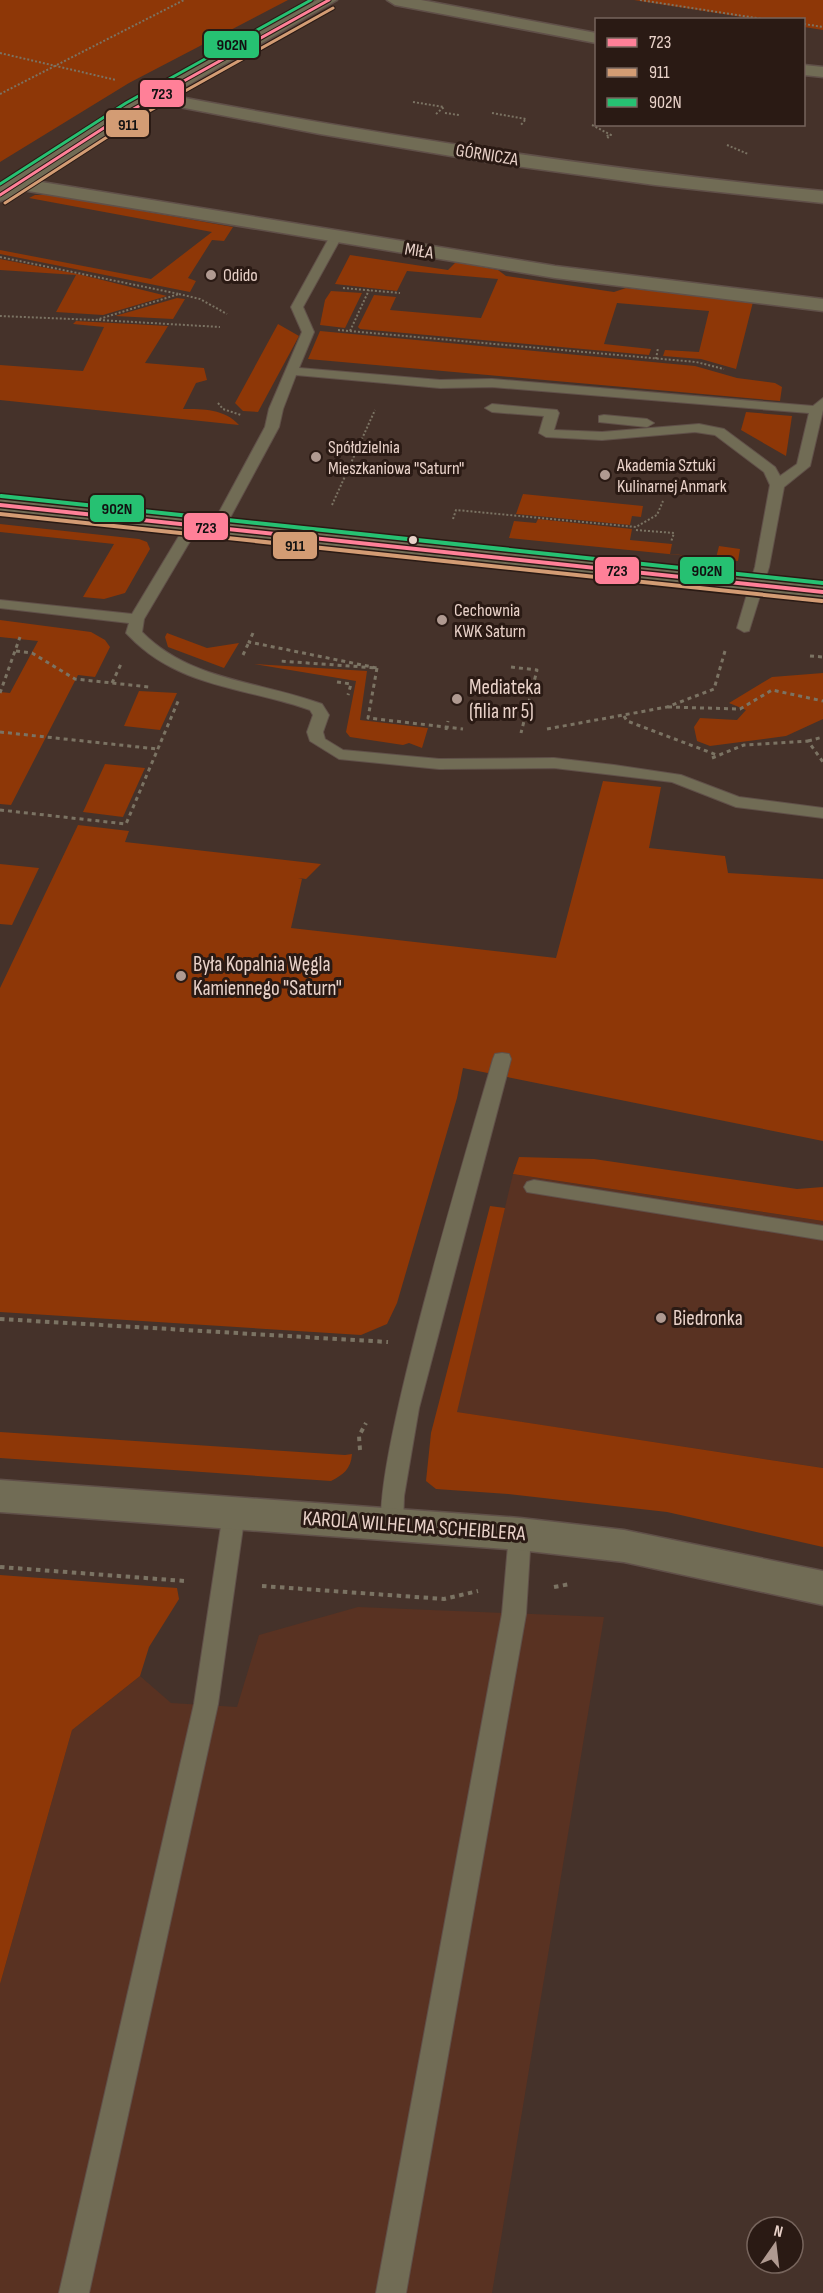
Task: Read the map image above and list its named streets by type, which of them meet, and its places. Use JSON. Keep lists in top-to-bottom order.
{
  "streets": {
    "street": ["GÓRNICZA", "MIŁA", "KAROLA WILHELMA SCHEIBLERA"]
  },
  "places": [
    "Odido",
    "Spółdzielnia Mieszkaniowa \"Saturn\"",
    "Akademia Sztuki Kulinarnej Anmark",
    "Cechownia KWK Saturn",
    "Mediateka (filia nr 5)",
    "Była Kopalnia Węgla Kamiennego \"Saturn\"",
    "Biedronka"
  ],
  "lines": ["transit line 723", "transit line 902N", "transit line 911"],
  "legend": ["723", "911", "902N"],
  "north": "top"
}
